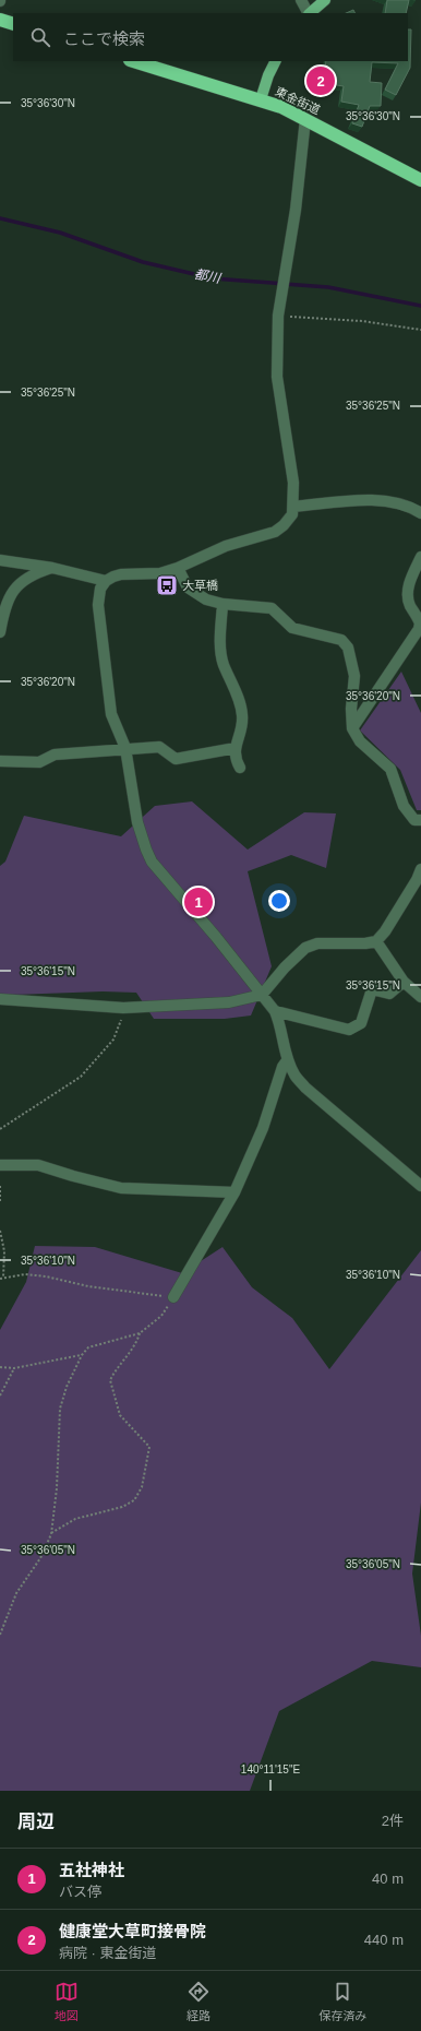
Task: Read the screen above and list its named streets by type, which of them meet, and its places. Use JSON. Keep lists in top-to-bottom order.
{
  "streets": {
    "highway": ["東金街道"]
  },
  "water": ["都川"],
  "places": {
    "bus stop": ["大草橋"]
  },
  "page": {
    "search": "ここで検索",
    "pins": ["2", "1"],
    "heading": ["周辺", "2件"],
    "list": [
      {
        "mark": "1",
        "name": "五社神社",
        "note": "バス停",
        "value": "40 m"
      },
      {
        "mark": "2",
        "name": "健康堂大草町接骨院",
        "note": "病院 · 東金街道",
        "value": "440 m"
      }
    ],
    "nav": ["地図", "経路", "保存済み"]
  },
  "coordinates": [
    "35°36'30\"N",
    "35°36'25\"N",
    "35°36'20\"N",
    "35°36'15\"N",
    "35°36'10\"N",
    "35°36'05\"N",
    "140°11'15\"E"
  ]
}
